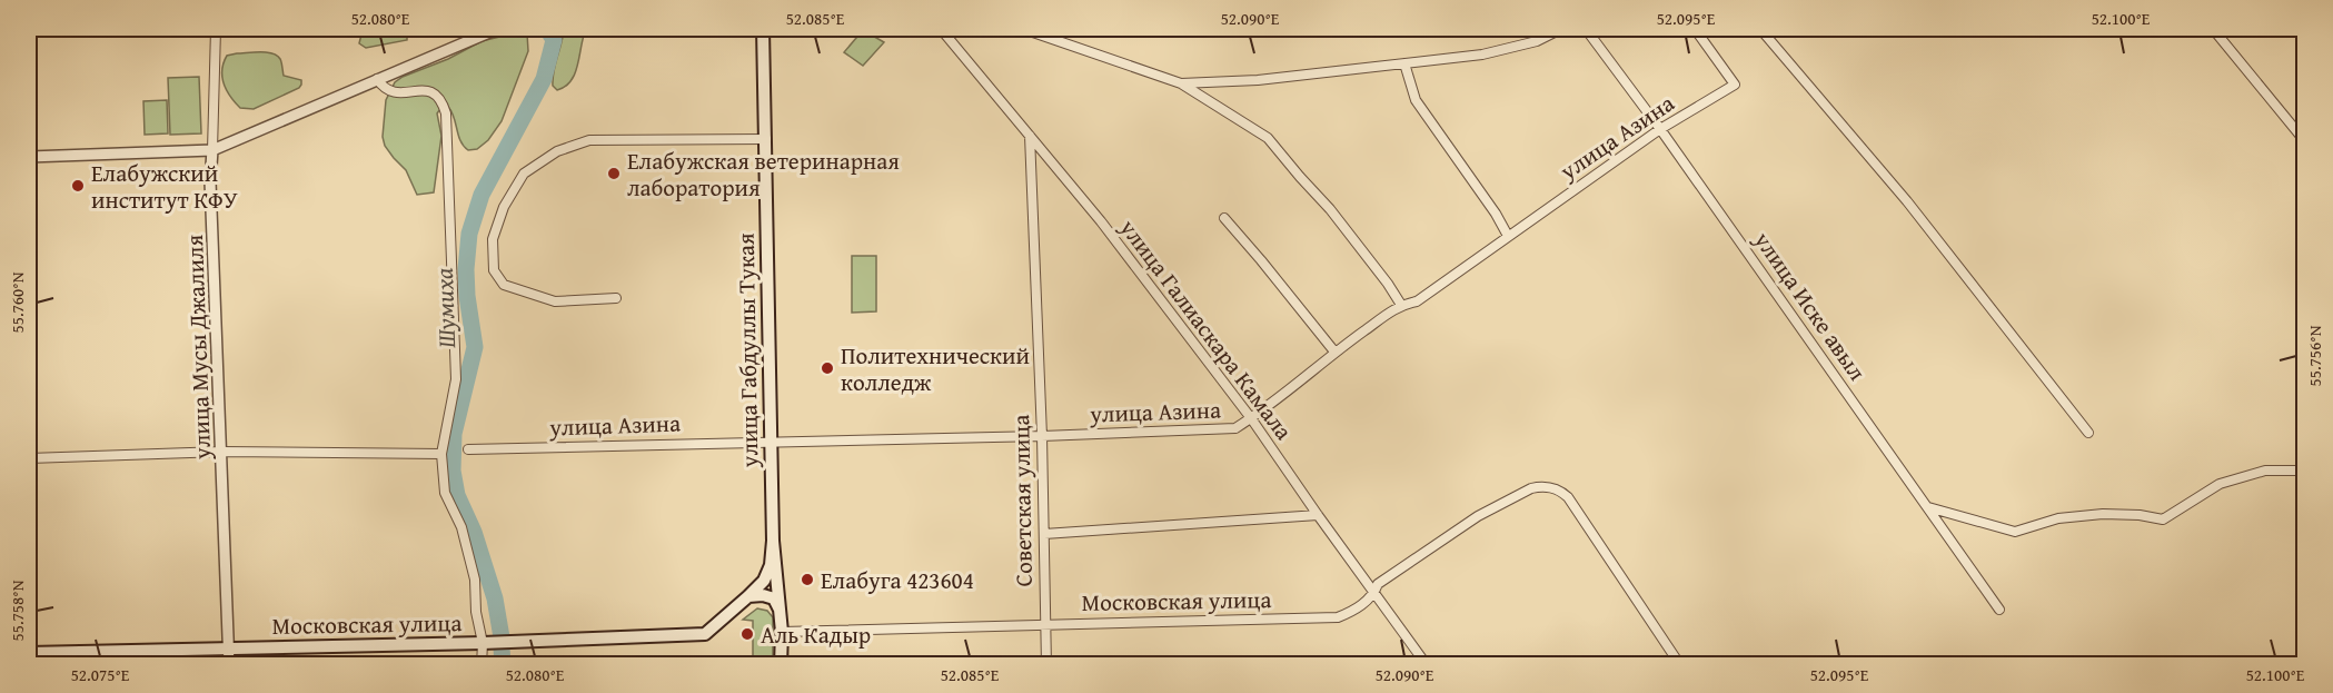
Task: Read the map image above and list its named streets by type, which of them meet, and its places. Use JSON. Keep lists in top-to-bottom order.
{
  "streets": {
    "main road": ["улица Габдуллы Тукая", "Московская улица"],
    "street": [
      "улица Азина",
      "улица Иске авыл",
      "улица Галиаскара Камала",
      "улица Мусы Джалиля",
      "Советская улица"
    ]
  },
  "crossings": [
    ["улица Азина", "улица Иске авыл"],
    ["улица Азина", "улица Галиаскара Камала"],
    ["улица Азина", "улица Габдуллы Тукая"],
    ["улица Азина", "Советская улица"],
    ["улица Галиаскара Камала", "Советская улица"],
    ["улица Галиаскара Камала", "Московская улица"],
    ["улица Мусы Джалиля", "Московская улица"],
    ["улица Габдуллы Тукая", "Московская улица"],
    ["Советская улица", "Московская улица"]
  ],
  "water": ["Шумиха"],
  "places": [
    "Елабужская ветеринарная лаборатория",
    "Елабужский институт КФУ",
    "Политехнический колледж",
    "Елабуга 423604",
    "Аль Кадыр"
  ],
  "coordinates": [
    "52.080°E",
    "52.085°E",
    "52.090°E",
    "52.095°E",
    "52.100°E",
    "55.760°N",
    "55.756°N",
    "55.758°N",
    "52.075°E"
  ]
}
